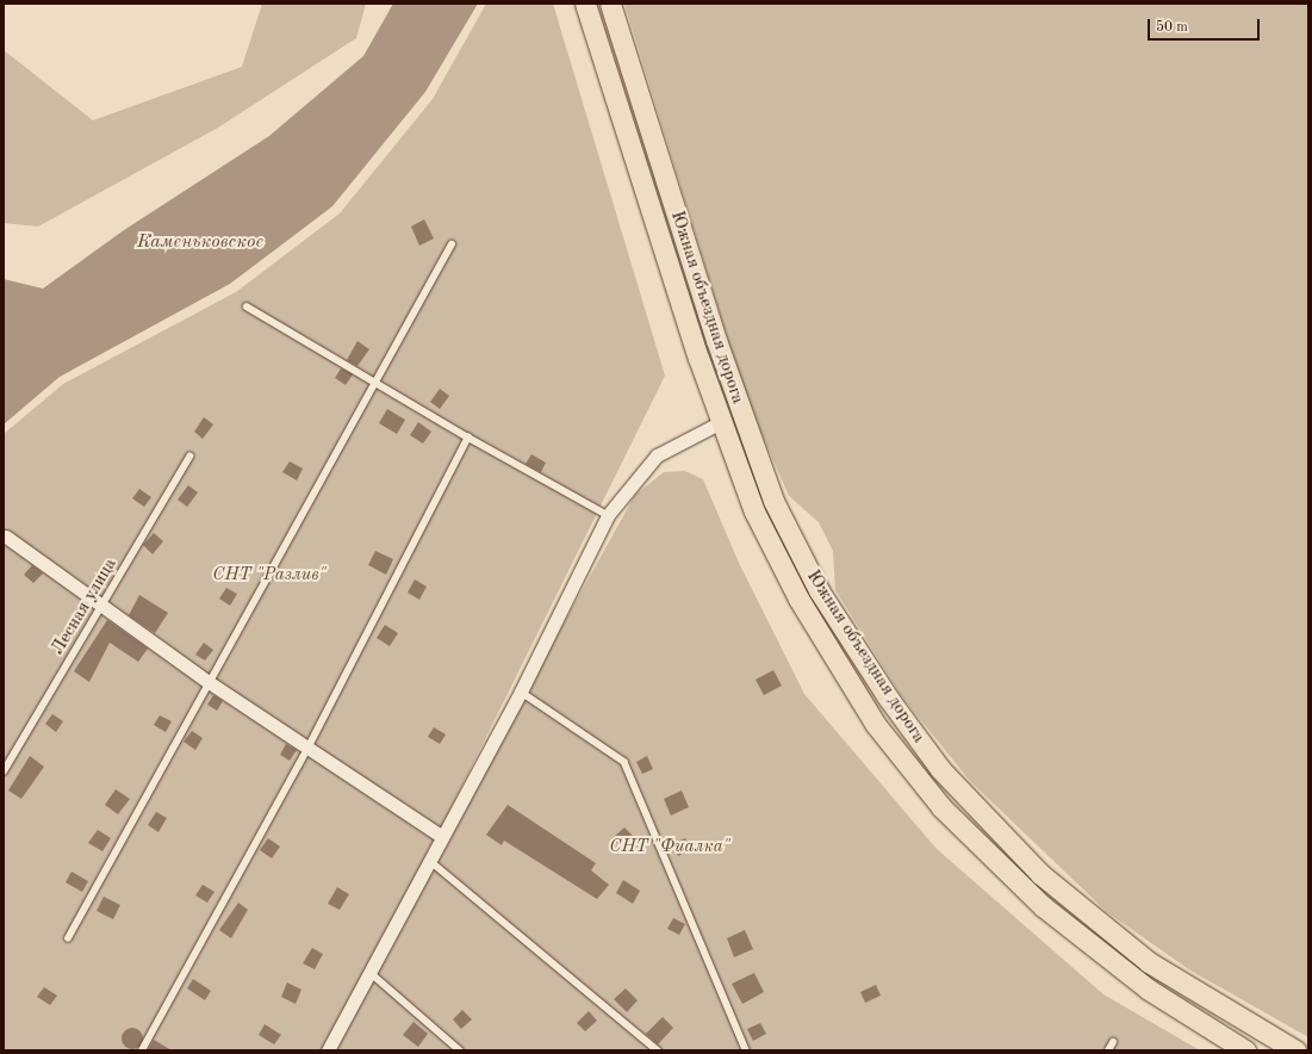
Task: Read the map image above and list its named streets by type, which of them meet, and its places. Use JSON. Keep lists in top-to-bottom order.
{
  "streets": {
    "main road": ["Южная объездная дорога"],
    "lane": ["Лесная улица"]
  },
  "water": ["Каменьковское"],
  "parks": ["СНТ \"Разлив\"", "СНТ \"Фиалка\""],
  "scale_bar": "50 m"
}
